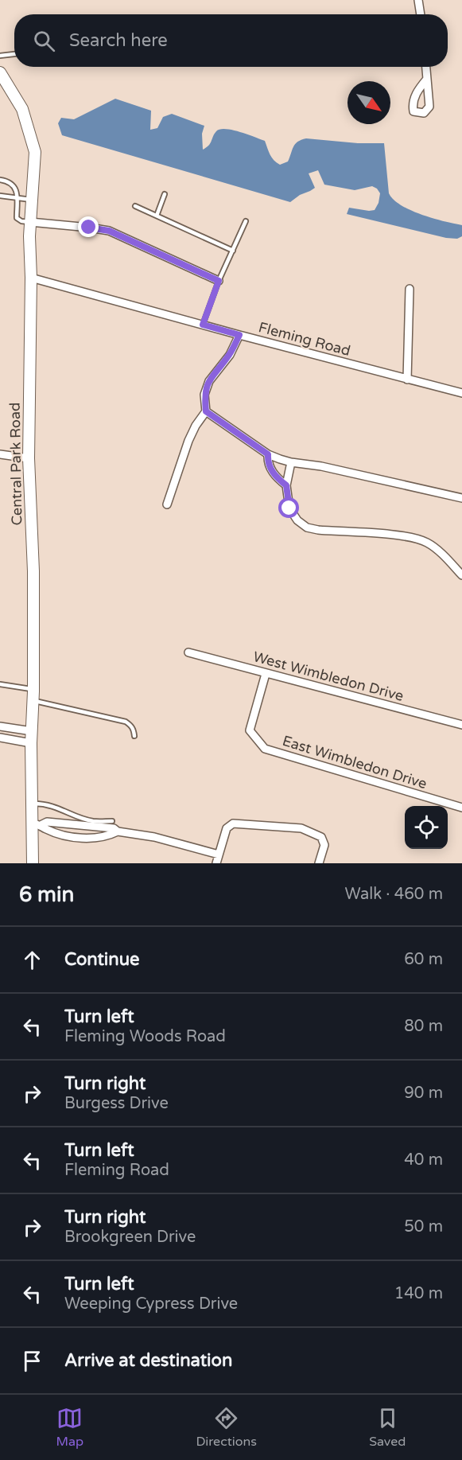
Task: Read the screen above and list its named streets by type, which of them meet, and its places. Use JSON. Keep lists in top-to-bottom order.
{
  "streets": {
    "street": [
      "Fleming Road",
      "Central Park Road",
      "West Wimbledon Drive",
      "East Wimbledon Drive"
    ]
  },
  "crossings": [
    ["Fleming Road", "Central Park Road"],
    ["West Wimbledon Drive", "East Wimbledon Drive"]
  ],
  "north": "bottom right",
  "page": {
    "search": "Search here",
    "heading": ["6 min", "Walk · 460 m"],
    "list": [
      ["Continue", "60 m"],
      ["Turn left", "Fleming Woods Road", "80 m"],
      ["Turn right", "Burgess Drive", "90 m"],
      ["Turn left", "Fleming Road", "40 m"],
      ["Turn right", "Brookgreen Drive", "50 m"],
      ["Turn left", "Weeping Cypress Drive", "140 m"],
      "Arrive at destination"
    ],
    "nav": ["Map", "Directions", "Saved"]
  }
}
